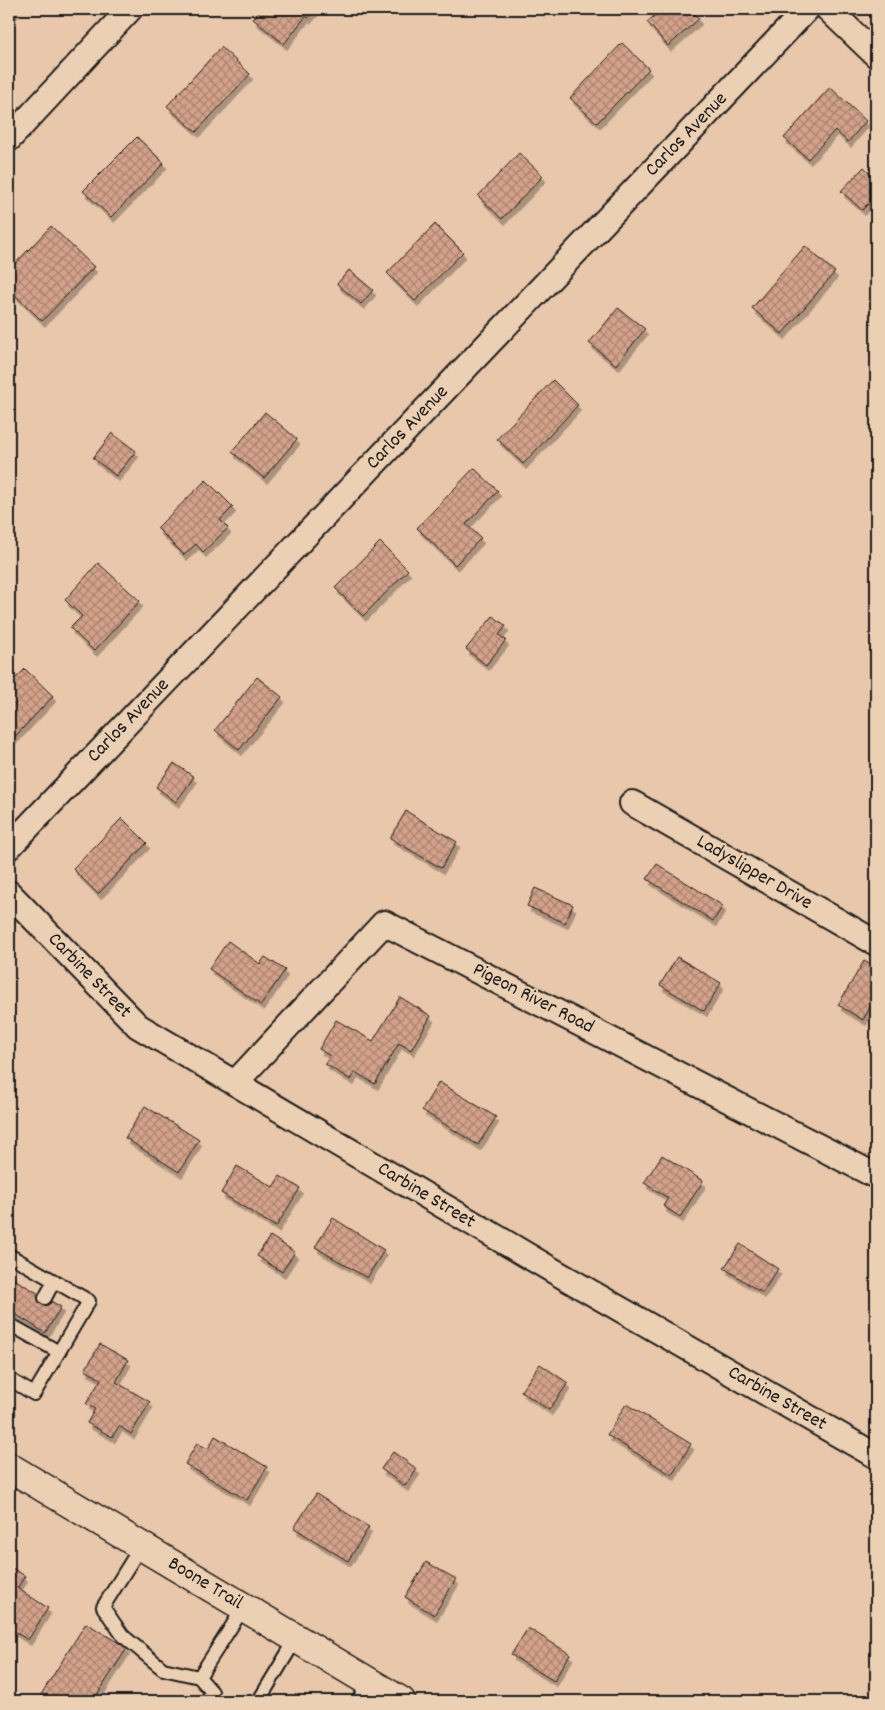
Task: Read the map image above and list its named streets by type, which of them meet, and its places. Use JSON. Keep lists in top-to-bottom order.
{
  "streets": {
    "street": [
      "Carlos Avenue",
      "Ladyslipper Drive",
      "Carbine Street",
      "Pigeon River Road",
      "Boone Trail"
    ]
  },
  "crossings": [
    ["Carbine Street", "Pigeon River Road"]
  ]
}
